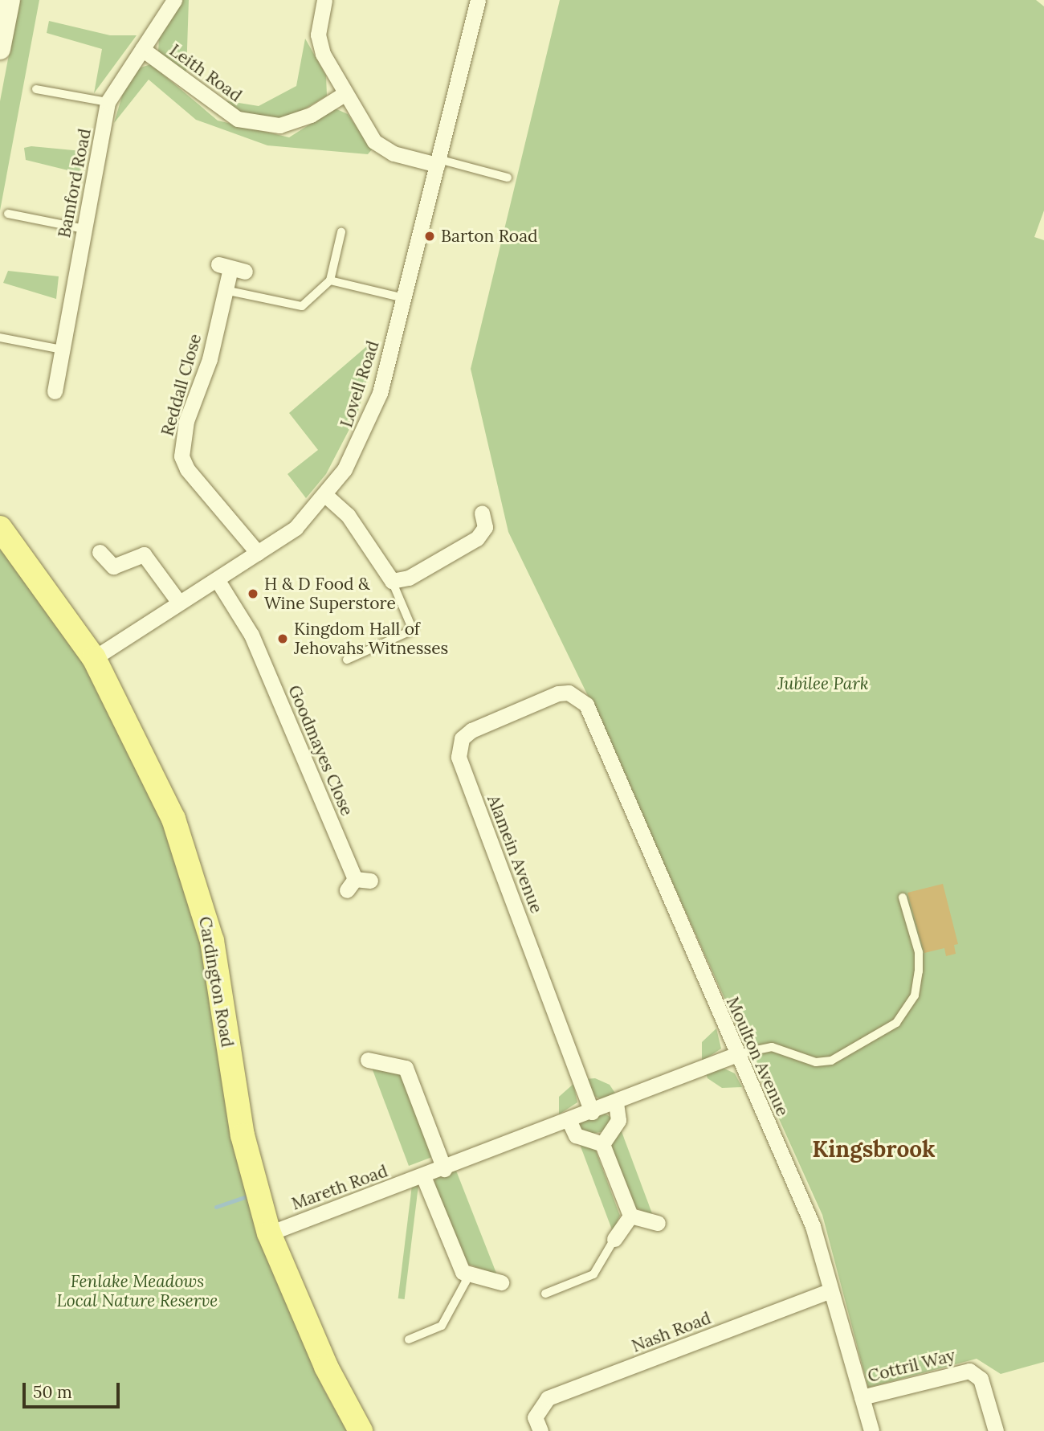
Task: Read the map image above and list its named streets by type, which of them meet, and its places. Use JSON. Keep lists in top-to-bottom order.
{
  "streets": {
    "main road": ["Cardington Road"],
    "street": [
      "Leith Road",
      "Bamford Road",
      "Lovell Road",
      "Reddall Close",
      "Goodmayes Close",
      "Alamein Avenue",
      "Moulton Avenue",
      "Mareth Road",
      "Nash Road",
      "Cottril Way"
    ]
  },
  "crossings": [
    ["Leith Road", "Bamford Road"],
    ["Lovell Road", "Reddall Close"],
    ["Lovell Road", "Goodmayes Close"],
    ["Lovell Road", "Cardington Road"],
    ["Alamein Avenue", "Moulton Avenue"],
    ["Alamein Avenue", "Mareth Road"],
    ["Cardington Road", "Mareth Road"],
    ["Moulton Avenue", "Mareth Road"],
    ["Moulton Avenue", "Nash Road"],
    ["Moulton Avenue", "Cottril Way"]
  ],
  "districts": ["Kingsbrook"],
  "parks": ["Jubilee Park", "Fenlake Meadows Local Nature Reserve"],
  "places": ["Barton Road", "H & D Food & Wine Superstore", "Kingdom Hall of Jehovahs Witnesses"],
  "scale_bar": "50 m"
}
